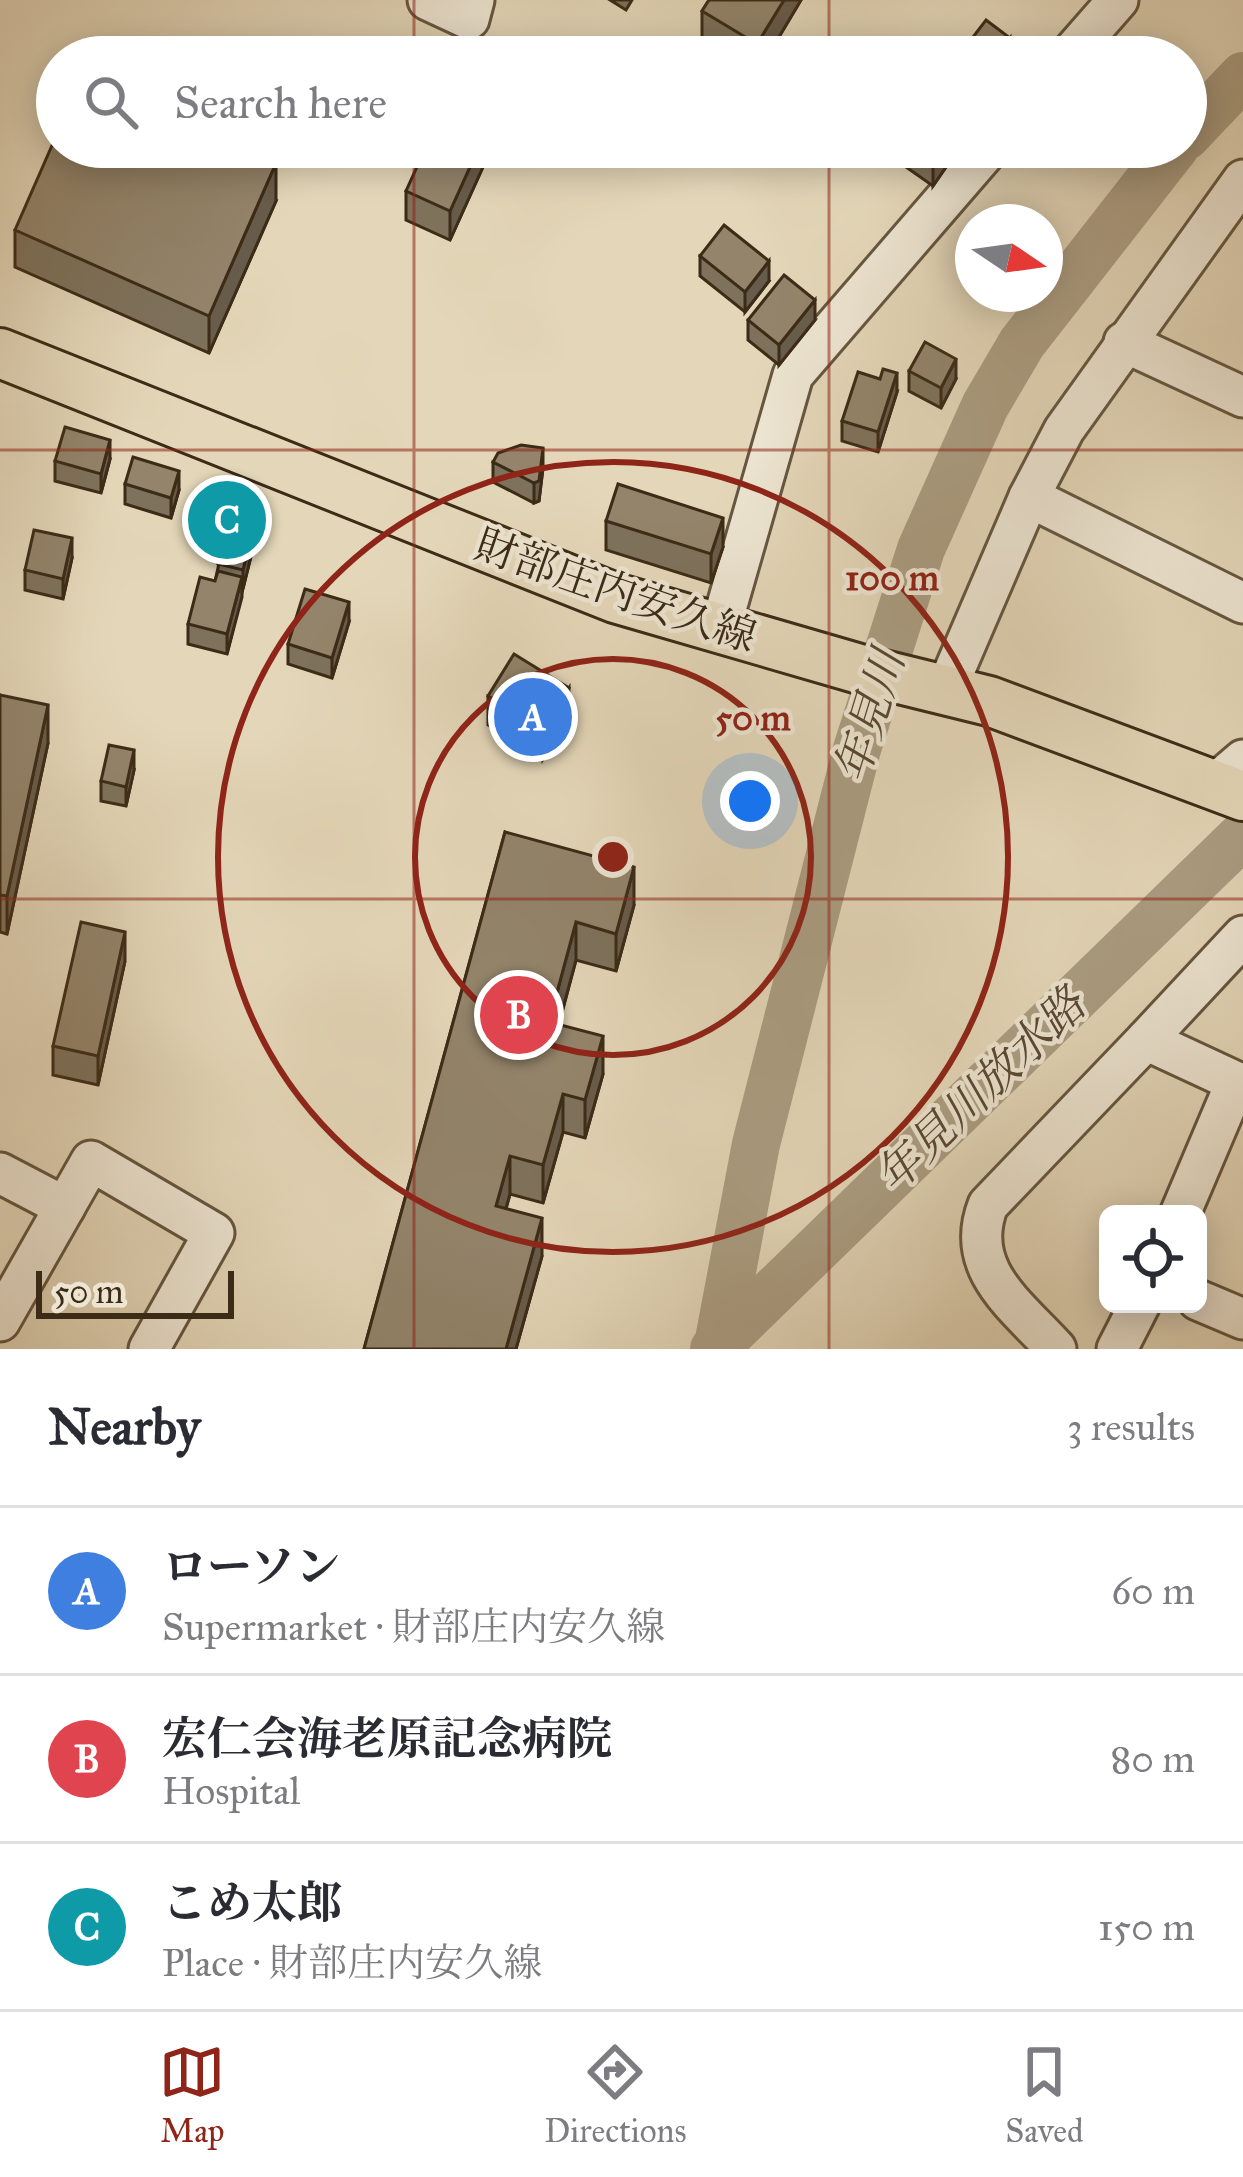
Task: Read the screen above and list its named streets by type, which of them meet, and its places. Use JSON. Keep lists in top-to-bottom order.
{
  "streets": {
    "main road": ["財部庄内安久線"]
  },
  "water": ["年見川", "年見川放水路"],
  "scale_bar": "50 m",
  "north": "right",
  "page": {
    "search": "Search here",
    "pins": ["C", "A", "B"],
    "scale": "50 m",
    "heading": ["Nearby", "3 results"],
    "list": [
      {
        "mark": "A",
        "name": "ローソン",
        "note": "Supermarket · 財部庄内安久線",
        "value": "60 m"
      },
      {
        "mark": "B",
        "name": "宏仁会海老原記念病院",
        "note": "Hospital",
        "value": "80 m"
      },
      {
        "mark": "C",
        "name": "こめ太郎",
        "note": "Place · 財部庄内安久線",
        "value": "150 m"
      }
    ],
    "nav": ["Map", "Directions", "Saved"]
  },
  "rings": ["100 m", "50 m"]
}
